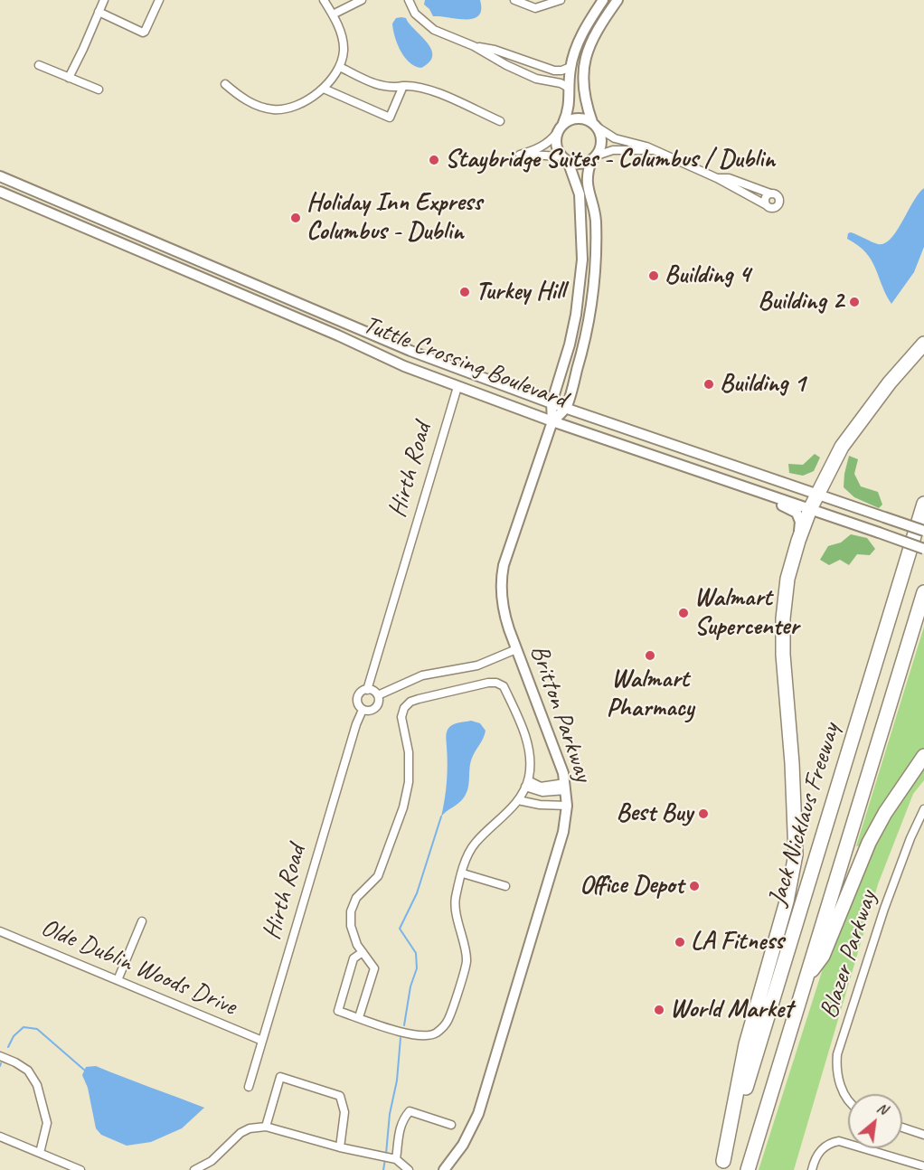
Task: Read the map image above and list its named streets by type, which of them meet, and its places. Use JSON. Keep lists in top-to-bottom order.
{
  "streets": {
    "highway": ["Jack Nicklaus Freeway"],
    "main road": ["Tuttle Crossing Boulevard", "Britton Parkway"],
    "street": ["Hirth Road", "Blazer Parkway", "Olde Dublin Woods Drive"]
  },
  "crossings": [
    ["Tuttle Crossing Boulevard", "Hirth Road"],
    ["Tuttle Crossing Boulevard", "Britton Parkway"],
    ["Hirth Road", "Olde Dublin Woods Drive"]
  ],
  "places": [
    "Staybridge Suites - Columbus / Dublin",
    "Holiday Inn Express Columbus - Dublin",
    "Building 4",
    "Turkey Hill",
    "Building 2",
    "Building 1",
    "Walmart Supercenter",
    "Walmart Pharmacy",
    "Best Buy",
    "Office Depot",
    "LA Fitness",
    "World Market"
  ],
  "north": "top right"
}
